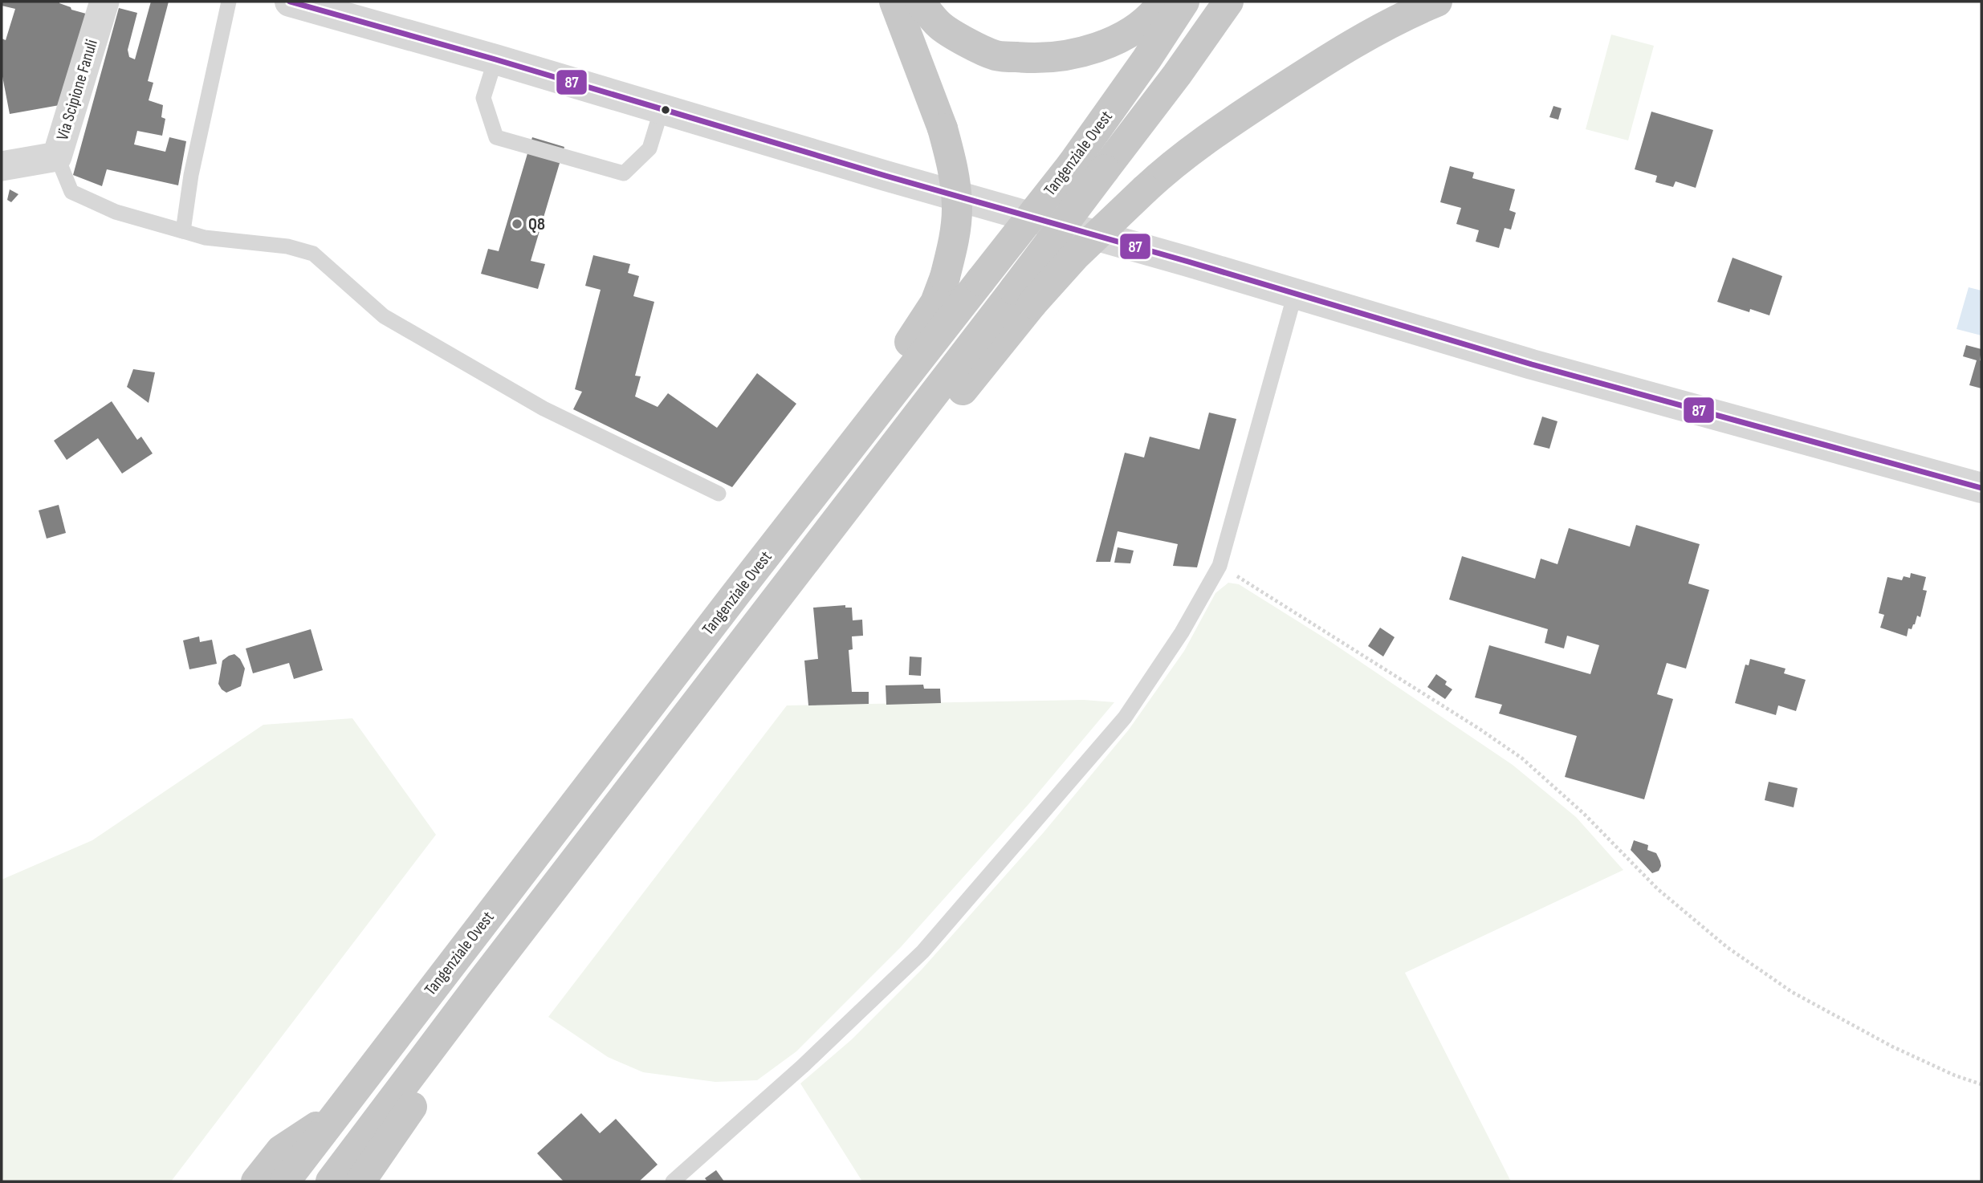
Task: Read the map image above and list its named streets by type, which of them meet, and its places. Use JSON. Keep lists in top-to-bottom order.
{
  "streets": {
    "highway": ["Tangenziale Ovest"],
    "street": ["Via Scipione Fanuli"]
  },
  "places": ["Q8"],
  "lines": ["transit line 87"]
}
